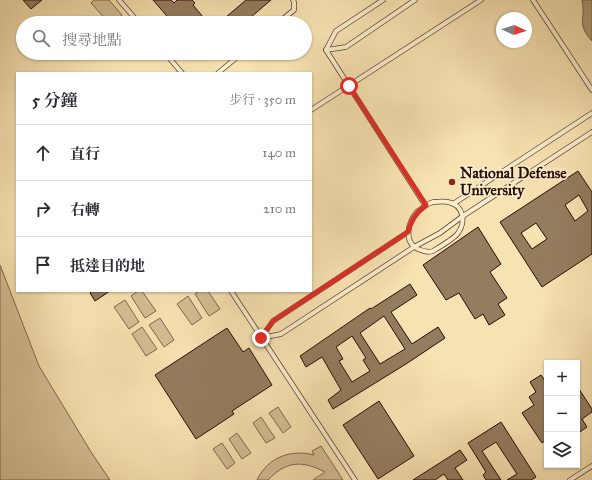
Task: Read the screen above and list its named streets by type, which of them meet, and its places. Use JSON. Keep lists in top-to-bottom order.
{
  "places": ["National Defense University"],
  "north": "right",
  "page": {
    "search": "搜尋地點",
    "heading": ["5 分鐘", "步行 · 350 m"],
    "list": [
      ["直行", "140 m"],
      ["右轉", "210 m"],
      "抵達目的地"
    ],
    "map_buttons": ["+", "−"]
  }
}
